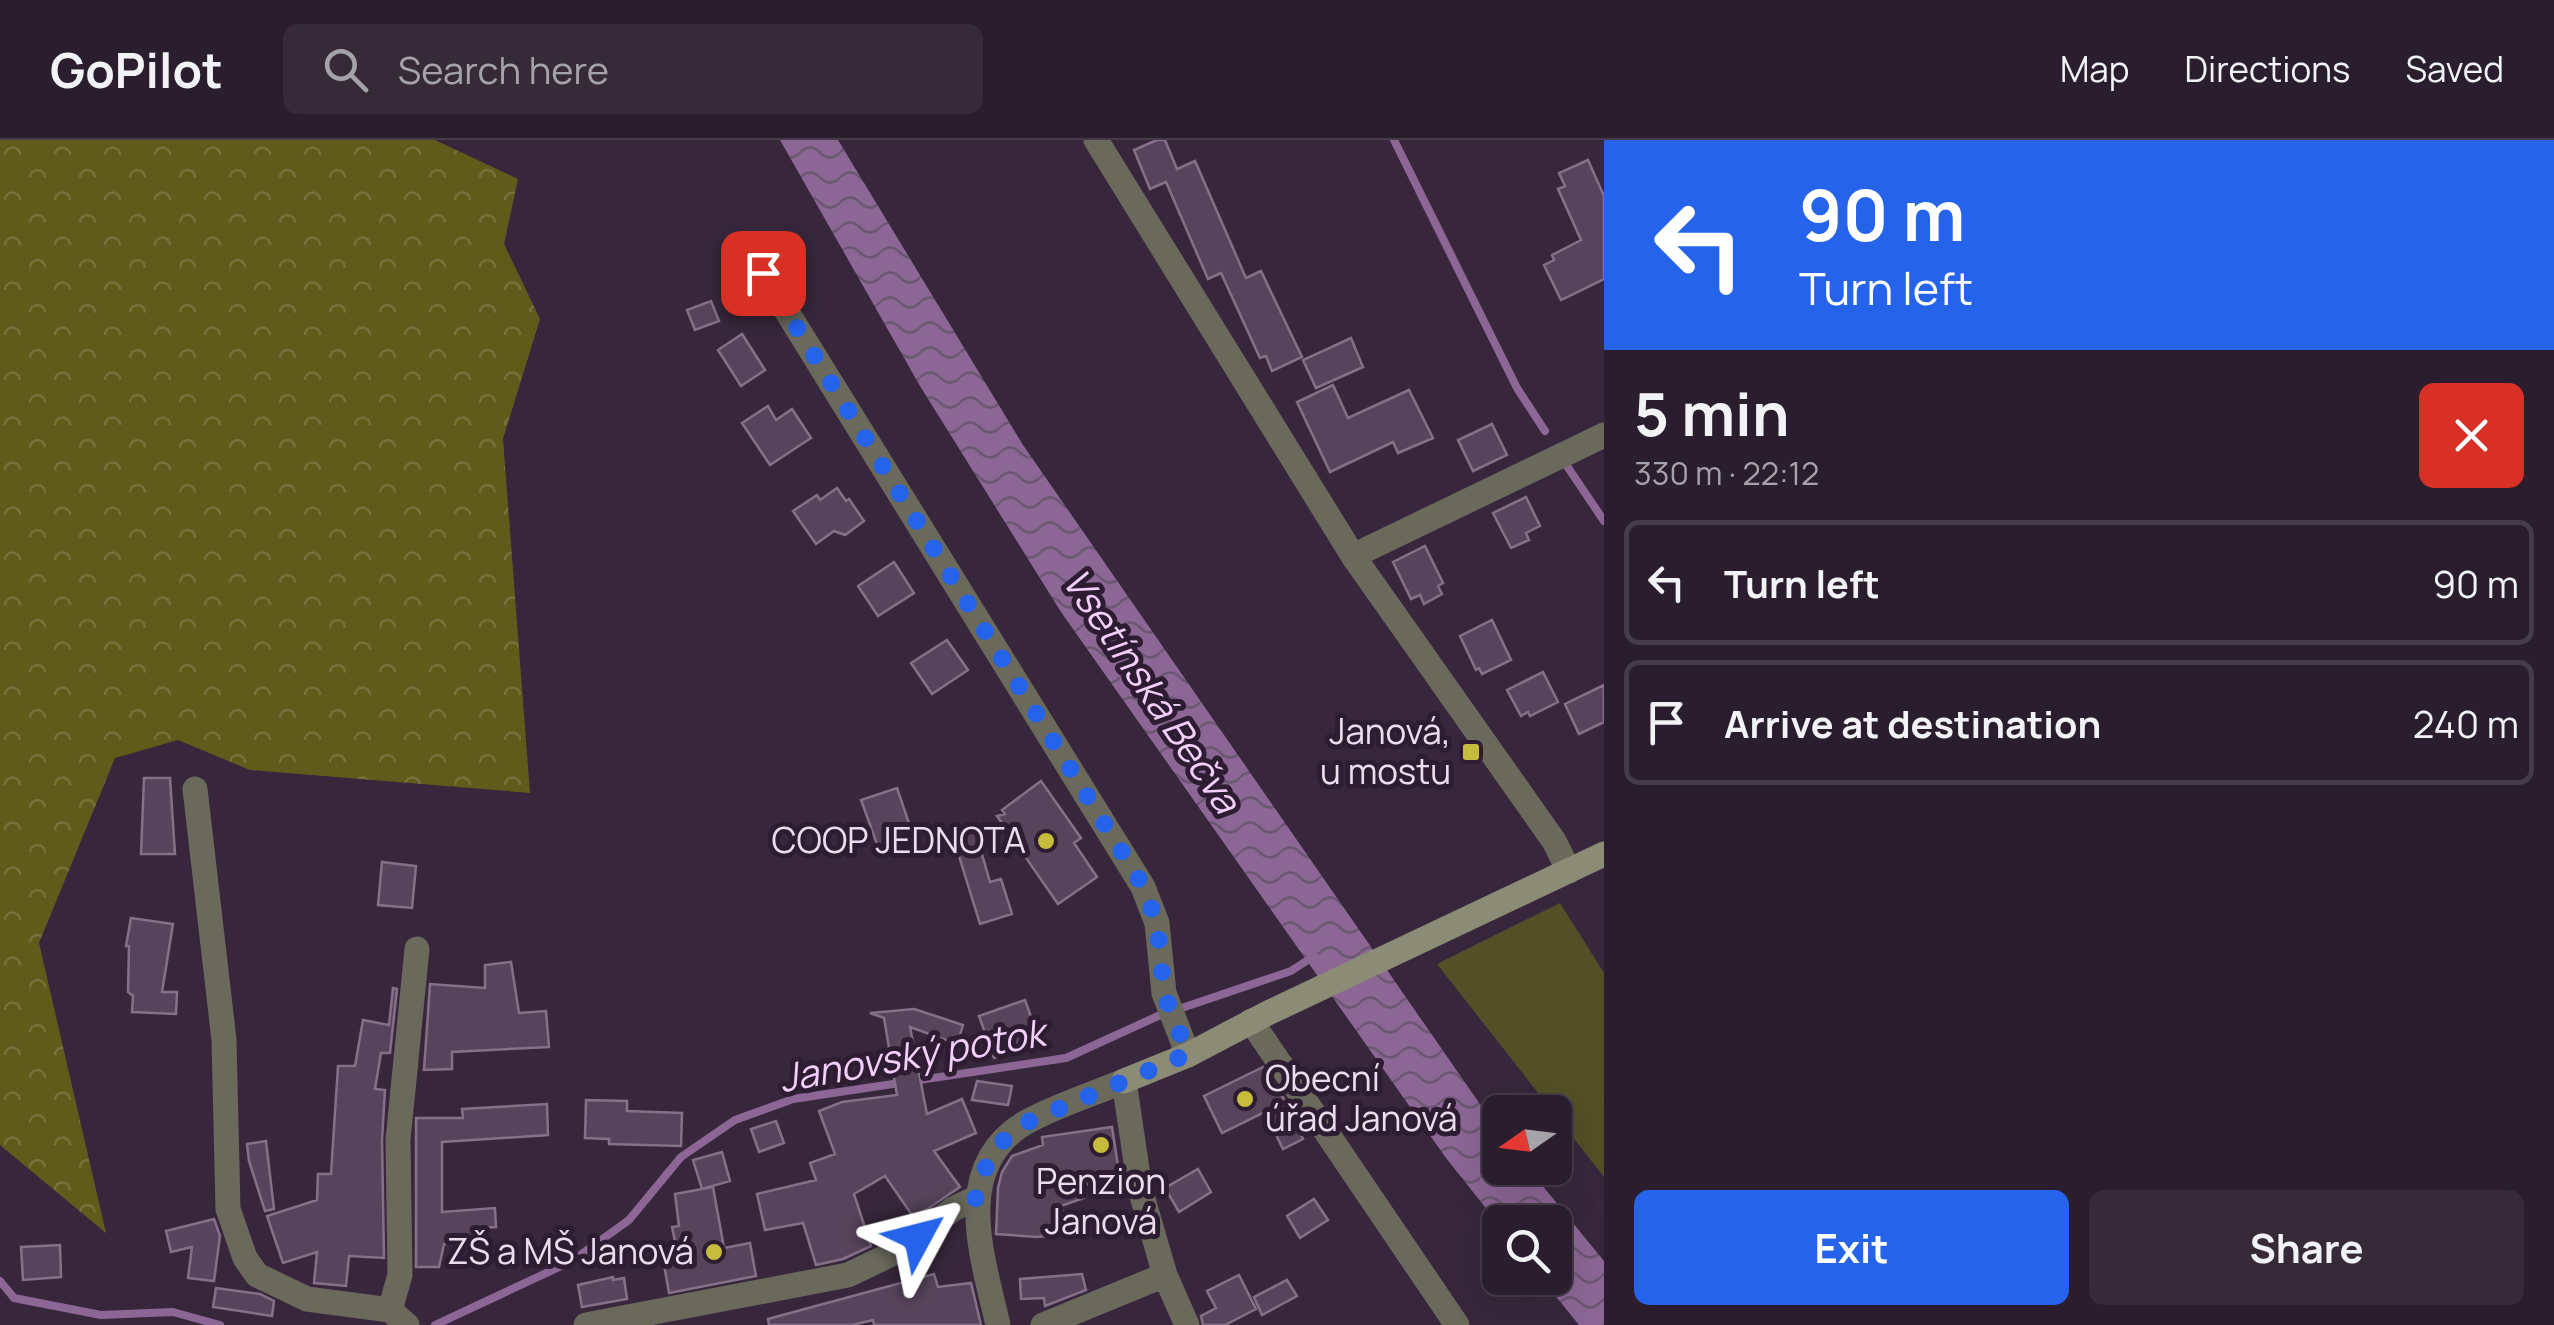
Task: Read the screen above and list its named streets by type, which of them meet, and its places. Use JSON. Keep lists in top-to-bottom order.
{
  "water": ["Vsetínská Bečva", "Janovský potok"],
  "places": {
    "transit": ["Janová, u mostu"],
    "other": [
      "COOP JEDNOTA",
      "Obecní úřad Janová",
      "Penzion Janová",
      "ZŠ a MŠ Janová"
    ]
  },
  "north": "left",
  "page": {
    "header": "GoPilot",
    "search": "Search here",
    "nav": ["Map", "Directions", "Saved"],
    "turn": ["90 m", "Turn left"],
    "heading": ["5 min", "330 m · 22:12"],
    "list": [
      {
        "name": "Turn left",
        "value": "90 m"
      },
      {
        "name": "Arrive at destination",
        "value": "240 m"
      }
    ],
    "buttons": ["Exit", "Share"]
  }
}
